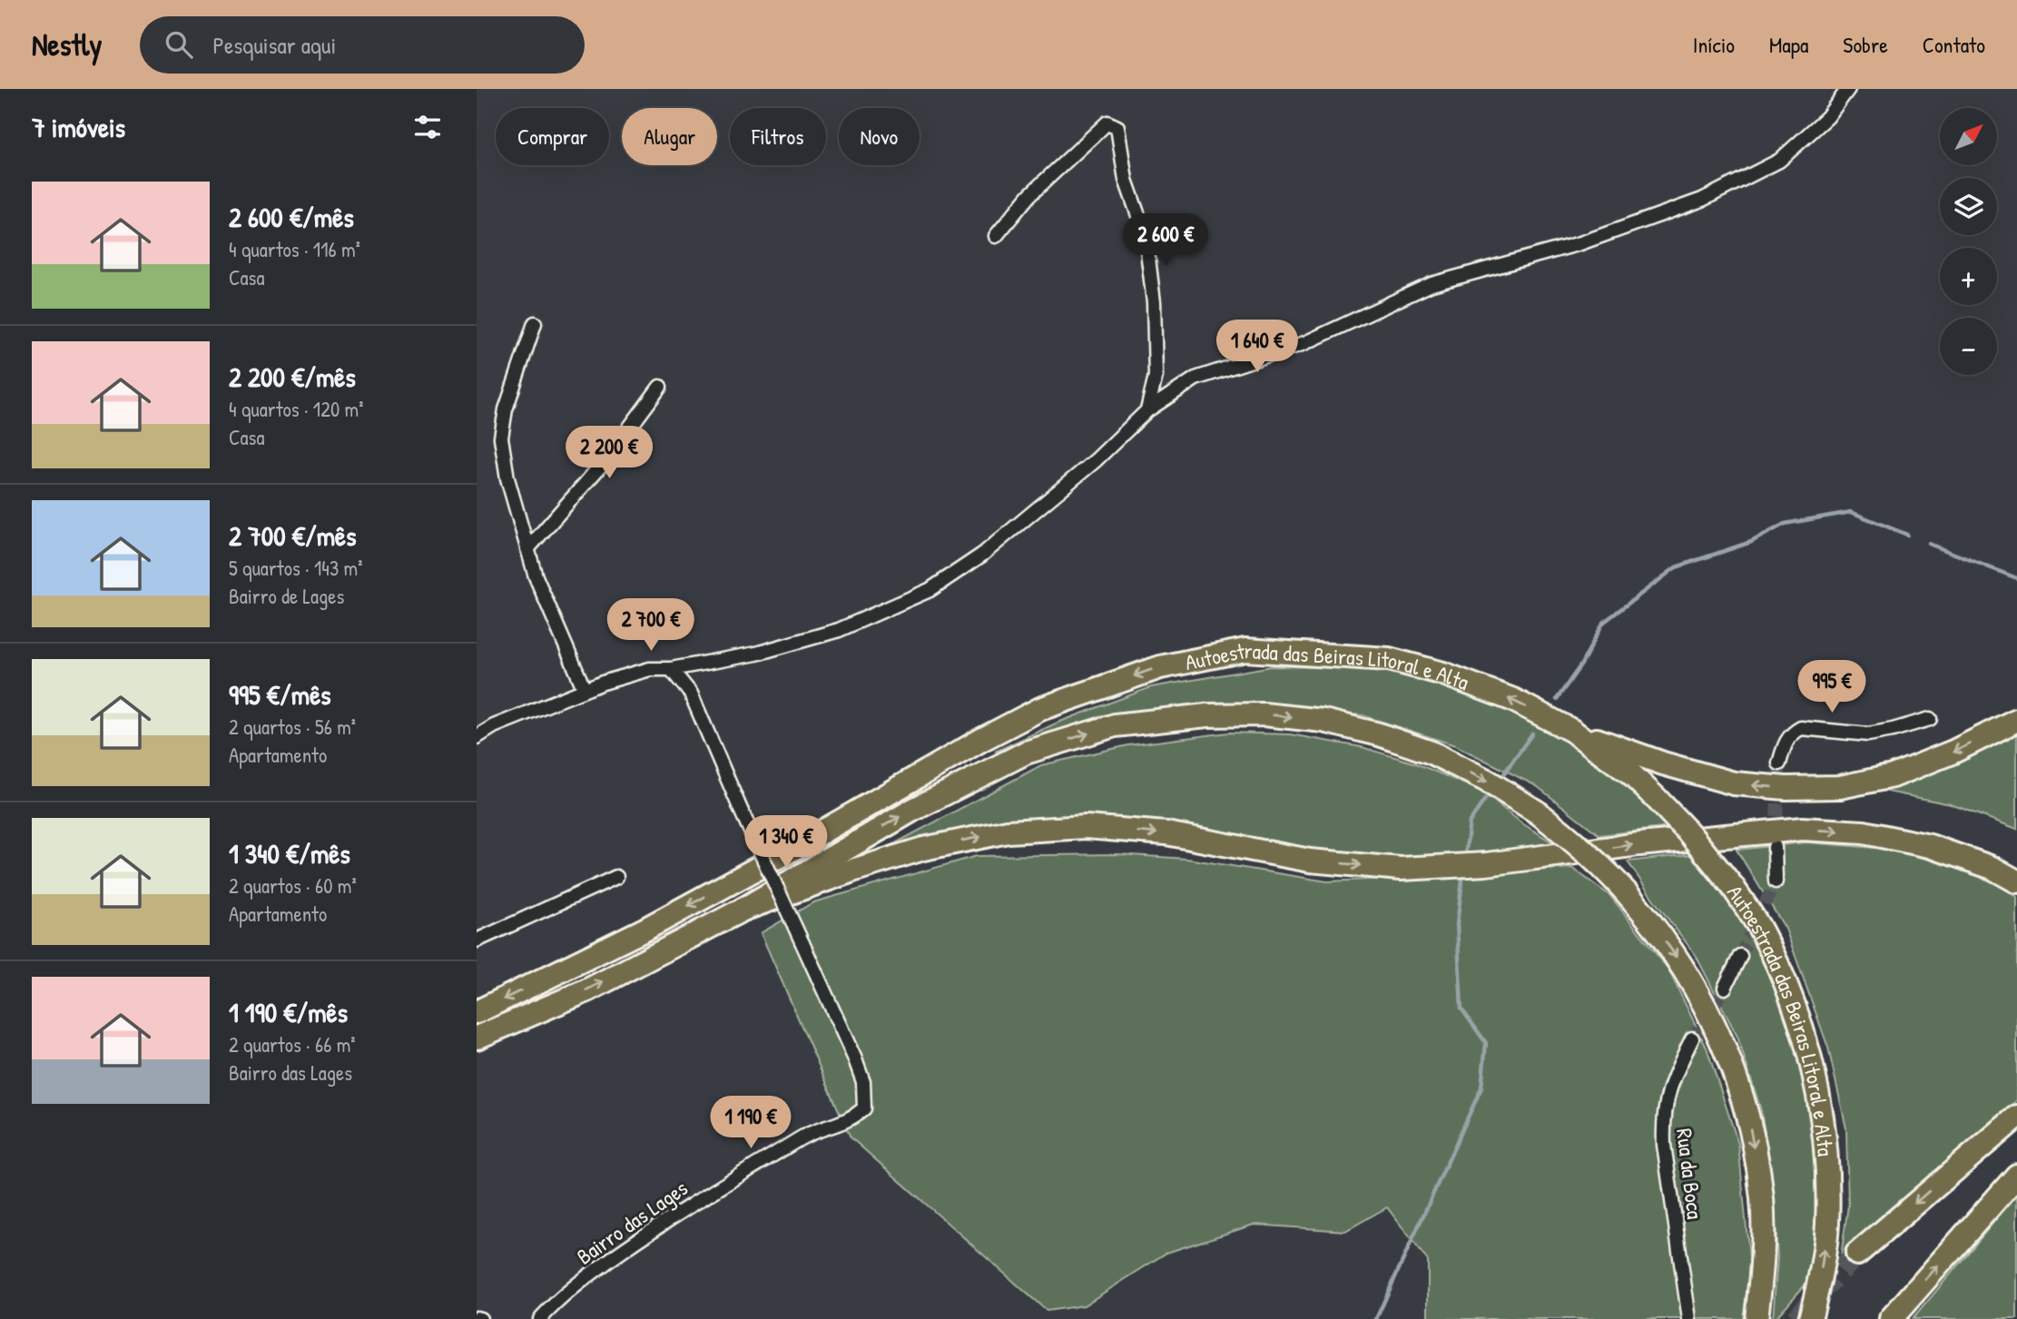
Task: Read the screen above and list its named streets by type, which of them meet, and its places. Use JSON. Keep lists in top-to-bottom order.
{
  "streets": {
    "highway": ["Autoestrada das Beiras Litoral e Alta"],
    "street": ["Rua da Boca", "Bairro das Lages"]
  },
  "north": "top right",
  "page": {
    "header": "Nestly",
    "search": "Pesquisar aqui",
    "nav": [
      "Início",
      "Mapa",
      "Sobre",
      "Contato"
    ],
    "heading": "7 imóveis",
    "map_buttons": ["+", "−"],
    "chip": [
      "Comprar",
      "Alugar",
      "Filtros",
      "Novo"
    ],
    "list": [
      {
        "name": "2 600 €/mês",
        "note": "4 quartos · 116 m² · Casa"
      },
      {
        "name": "2 200 €/mês",
        "note": "4 quartos · 120 m² · Casa"
      },
      {
        "name": "2 700 €/mês",
        "note": "5 quartos · 143 m² · Bairro de Lages"
      },
      {
        "name": "995 €/mês",
        "note": "2 quartos · 56 m² · Apartamento"
      },
      {
        "name": "1 340 €/mês",
        "note": "2 quartos · 60 m² · Apartamento"
      },
      {
        "name": "1 190 €/mês",
        "note": "2 quartos · 66 m² · Bairro das Lages"
      }
    ],
    "price": [
      "2 600 €",
      "1 640 €",
      "2 200 €",
      "2 700 €",
      "995 €",
      "1 340 €",
      "1 190 €"
    ]
  }
}
